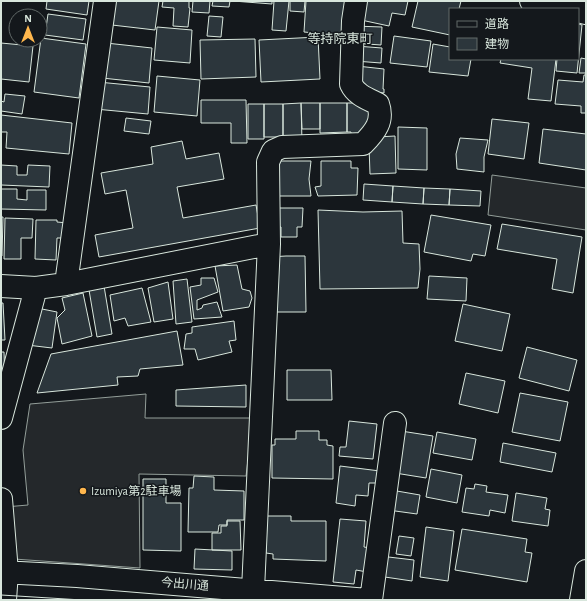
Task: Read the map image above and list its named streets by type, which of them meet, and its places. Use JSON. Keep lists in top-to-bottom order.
{
  "streets": {
    "street": ["今出川通"]
  },
  "districts": ["等持院東町"],
  "places": ["Izumiya第2駐車場"],
  "legend": ["道路", "建物"],
  "north": "top"
}
